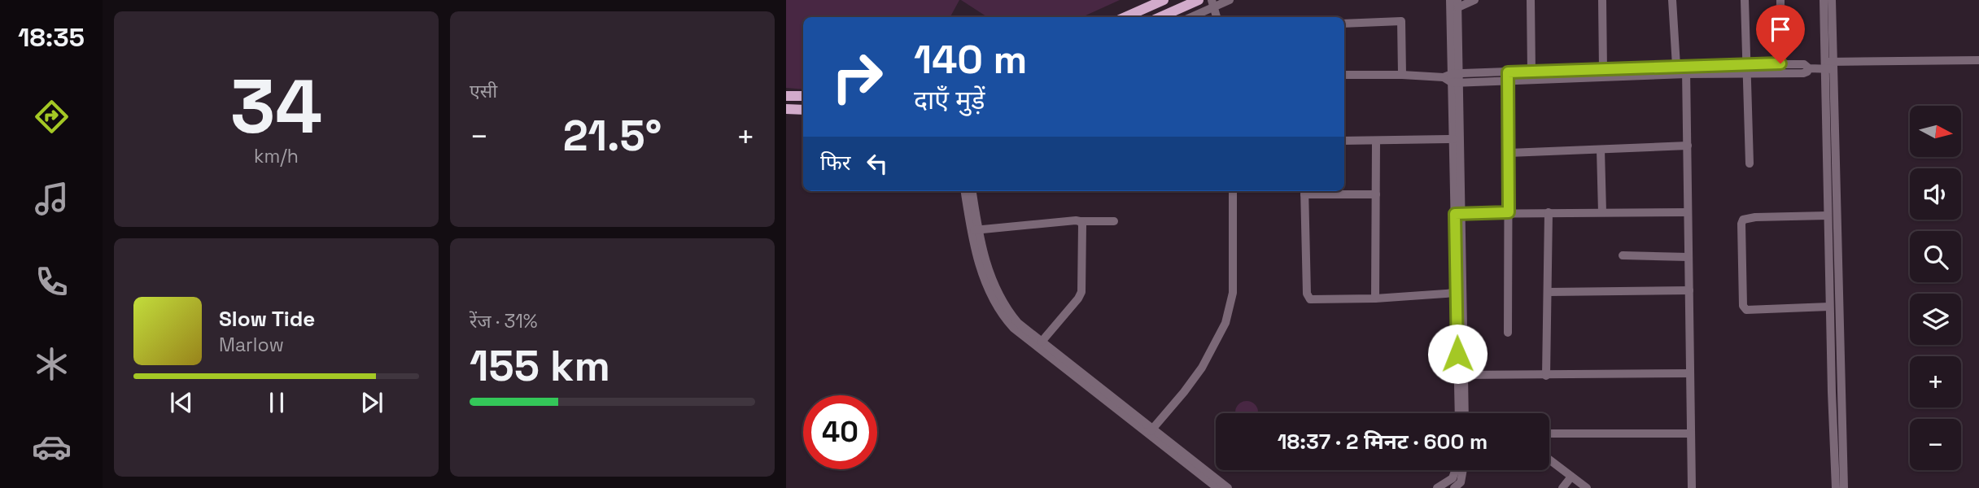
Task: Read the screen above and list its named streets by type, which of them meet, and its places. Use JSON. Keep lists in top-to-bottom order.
{
  "north": "right",
  "page": {
    "tabs": "18:35",
    "tile": [
      ["34", "km/h"],
      "एसी",
      ["रेंज · 31%", "155 km"]
    ],
    "turn": ["140 m", "दाएँ मुड़ें"],
    "map_buttons": ["+", "−"],
    "heat": ["−", "21.5°", "+"],
    "then": "फिर",
    "song": ["Slow Tide", "Marlow"],
    "limit": "40",
    "trip": "18:37 · 2 मिनट · 600 m"
  }
}
